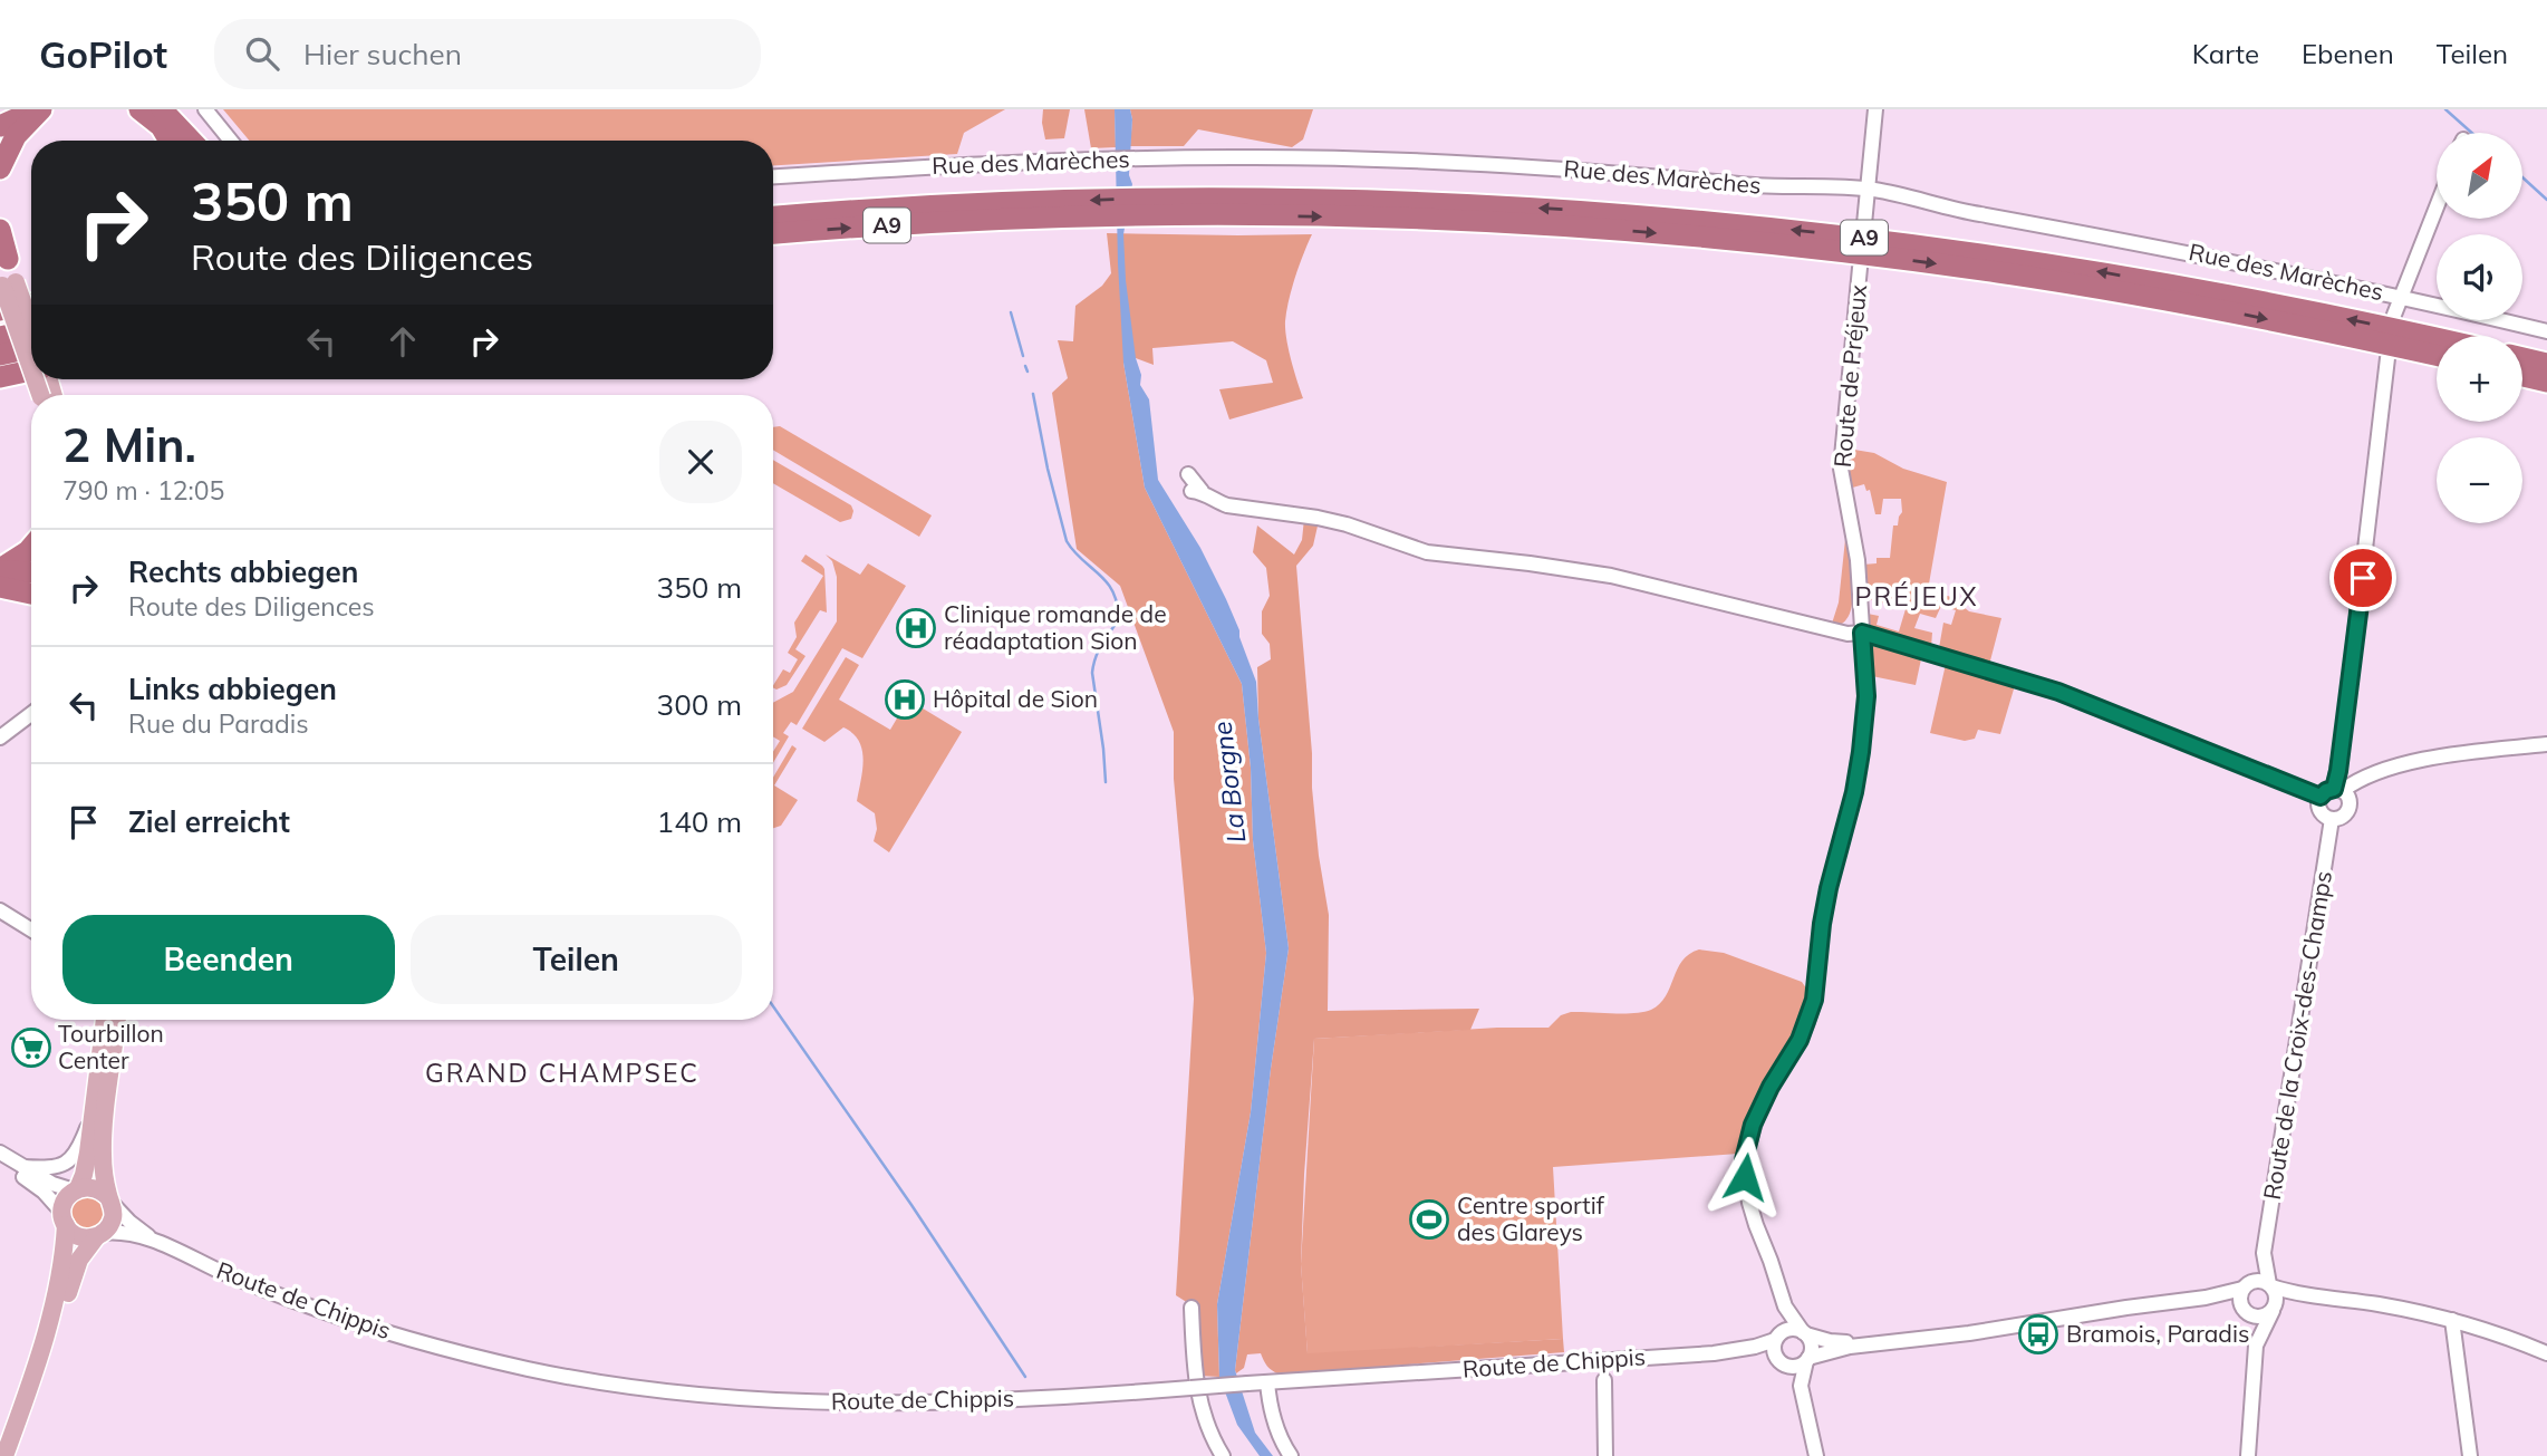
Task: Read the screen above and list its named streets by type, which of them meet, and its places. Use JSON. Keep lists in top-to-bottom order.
{
  "streets": {
    "highway": ["A9"],
    "street": [
      "Rue des Marèches",
      "Route de Préjeux",
      "Route de la Croix-des-Champs",
      "Route de Chippis"
    ]
  },
  "crossings": [
    ["Route de Préjeux", "Route de Chippis"],
    ["Route de la Croix-des-Champs", "Route de Chippis"]
  ],
  "districts": ["PRÉJEUX", "GRAND CHAMPSEC"],
  "water": ["La Borgne"],
  "places": {
    "hospital": ["Clinique romande de réadaptation Sion", "Hôpital de Sion"],
    "supermarket": ["Tourbillon Center"],
    "sports": ["Centre sportif des Glareys"],
    "bus stop": ["Bramois, Paradis"]
  },
  "north": "top right",
  "page": {
    "header": "GoPilot",
    "search": "Hier suchen",
    "nav": ["Karte", "Ebenen", "Teilen"],
    "map_buttons": ["+", "−"],
    "turn": ["350 m", "Route des Diligences"],
    "heading": ["2 Min.", "790 m · 12:05"],
    "list": [
      {
        "name": "Rechts abbiegen",
        "note": "Route des Diligences",
        "value": "350 m"
      },
      {
        "name": "Links abbiegen",
        "note": "Rue du Paradis",
        "value": "300 m"
      },
      {
        "name": "Ziel erreicht",
        "value": "140 m"
      }
    ],
    "buttons": ["Beenden", "Teilen"]
  }
}
